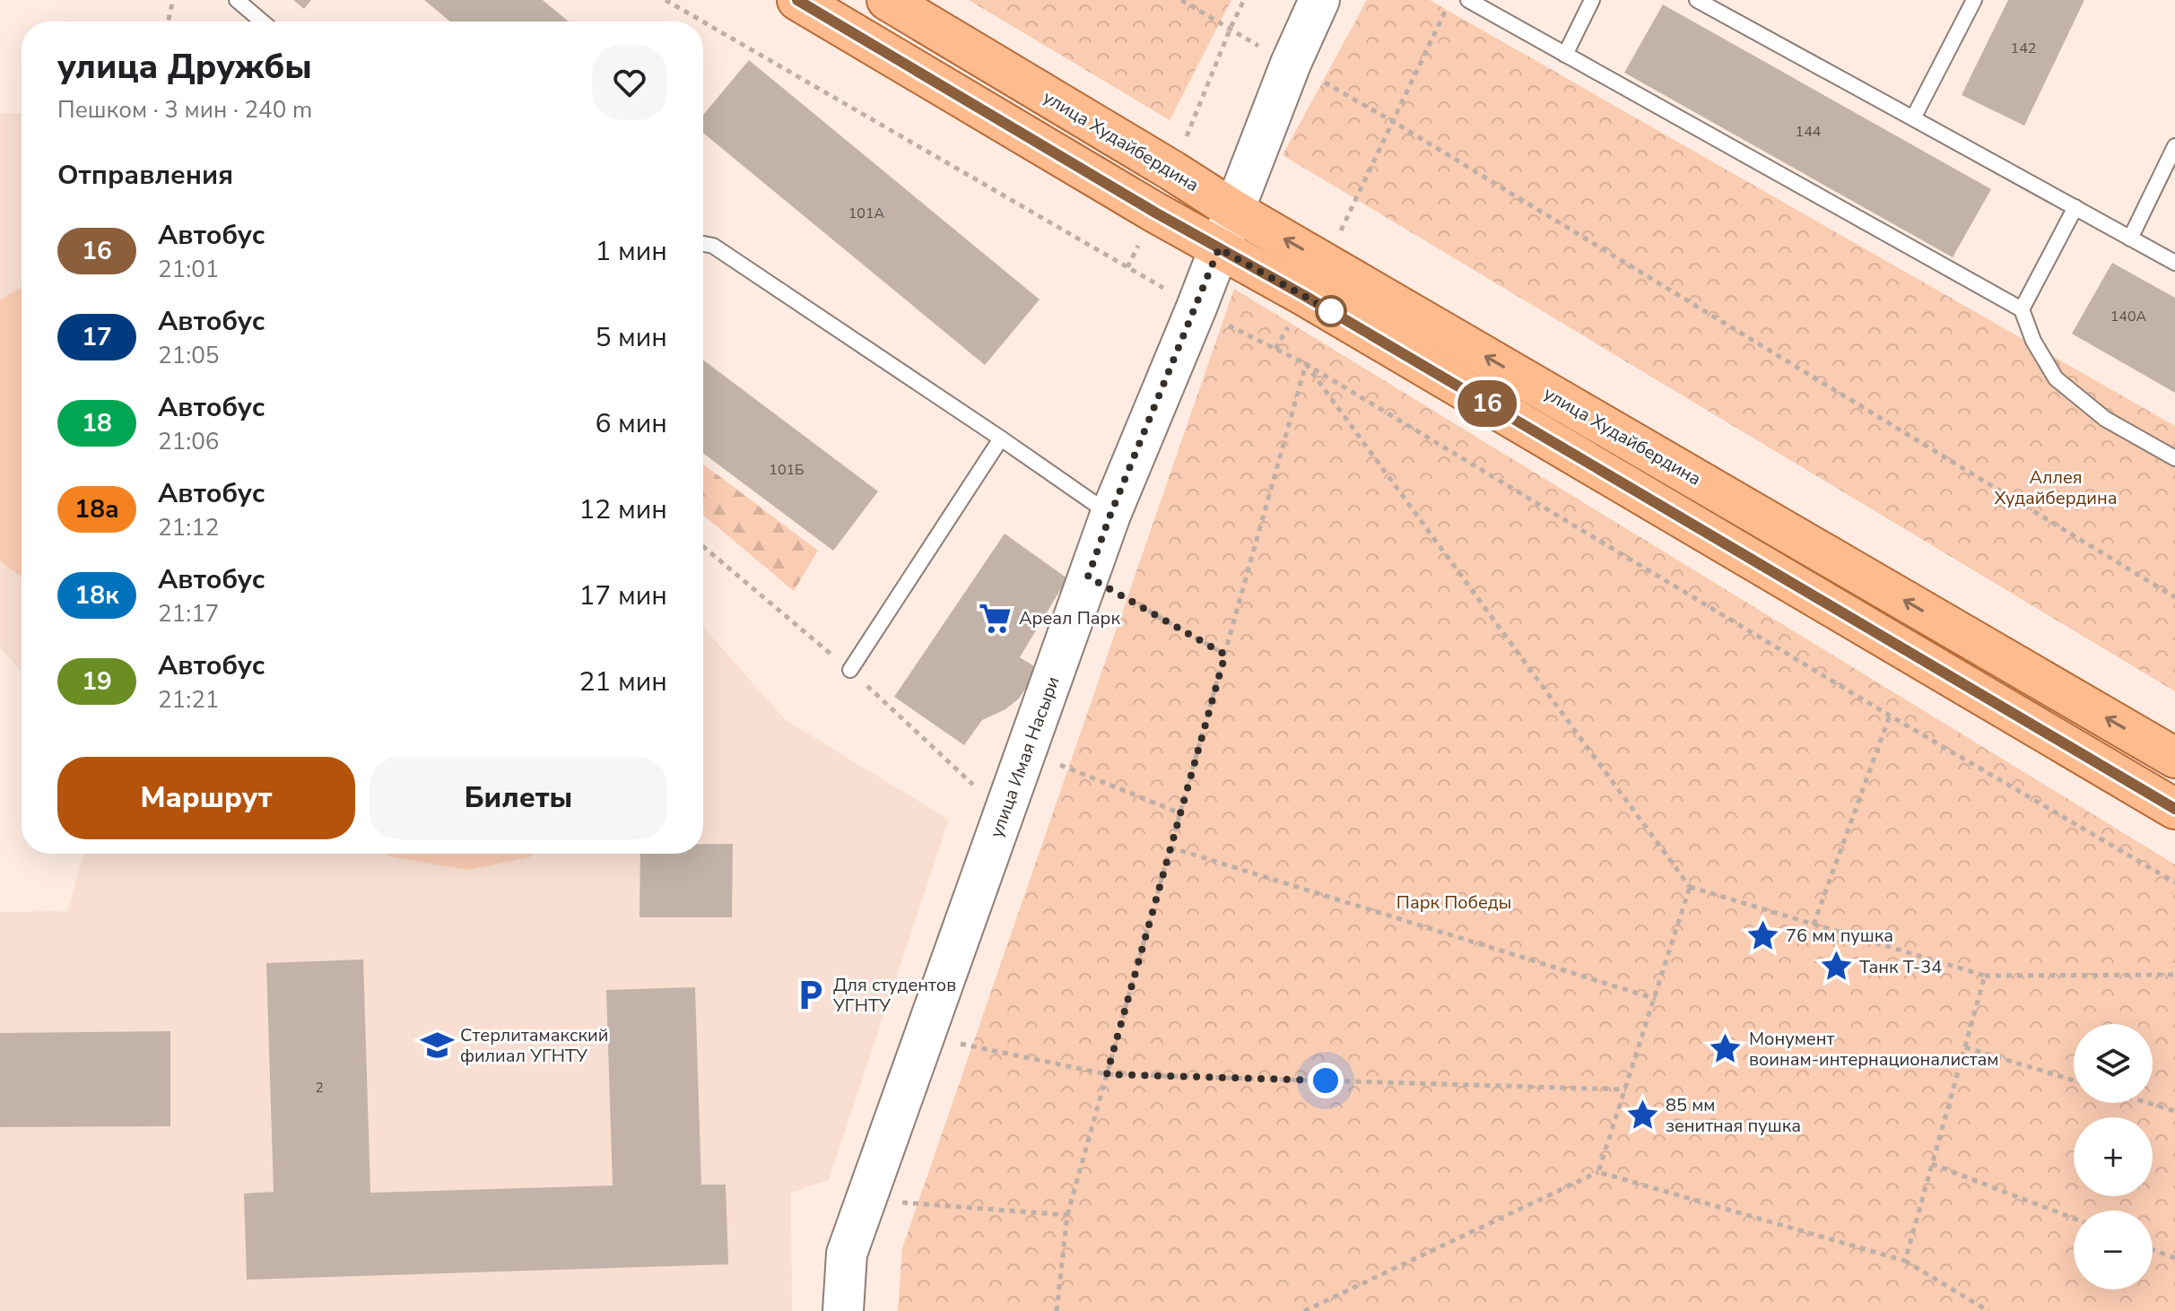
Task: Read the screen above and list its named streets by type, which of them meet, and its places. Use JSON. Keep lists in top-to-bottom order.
{
  "streets": {
    "main road": ["улица Худайбердина", "улица Имая Насыри"]
  },
  "crossings": [
    ["улица Худайбердина", "улица Имая Насыри"]
  ],
  "parks": ["Аллея Худайбердина", "Парк Победы"],
  "places": {
    "supermarket": ["Ареал Парк"],
    "place": [
      "76 мм пушка",
      "Танк Т-34",
      "Монумент воинам-интернационалистам",
      "85 мм зенитная пушка"
    ],
    "parking": ["Для студентов УГНТУ"],
    "school or university": ["Стерлитамакский филиал УГНТУ"]
  },
  "lines": ["bus line 16"],
  "house_numbers": [
    "142",
    "144",
    "101А",
    "140А",
    "101Б",
    "2"
  ],
  "page": {
    "on_map": "16",
    "heading": [
      ["улица Дружбы", "Пешком · 3 мин · 240 m"],
      "Отправления"
    ],
    "list": [
      {
        "mark": "16",
        "name": "Автобус",
        "note": "21:01",
        "value": "1 мин"
      },
      {
        "mark": "17",
        "name": "Автобус",
        "note": "21:05",
        "value": "5 мин"
      },
      {
        "mark": "18",
        "name": "Автобус",
        "note": "21:06",
        "value": "6 мин"
      },
      {
        "mark": "18а",
        "name": "Автобус",
        "note": "21:12",
        "value": "12 мин"
      },
      {
        "mark": "18к",
        "name": "Автобус",
        "note": "21:17",
        "value": "17 мин"
      },
      {
        "mark": "19",
        "name": "Автобус",
        "note": "21:21",
        "value": "21 мин"
      }
    ],
    "buttons": ["Маршрут", "Билеты"],
    "map_buttons": ["+", "−"]
  }
}
